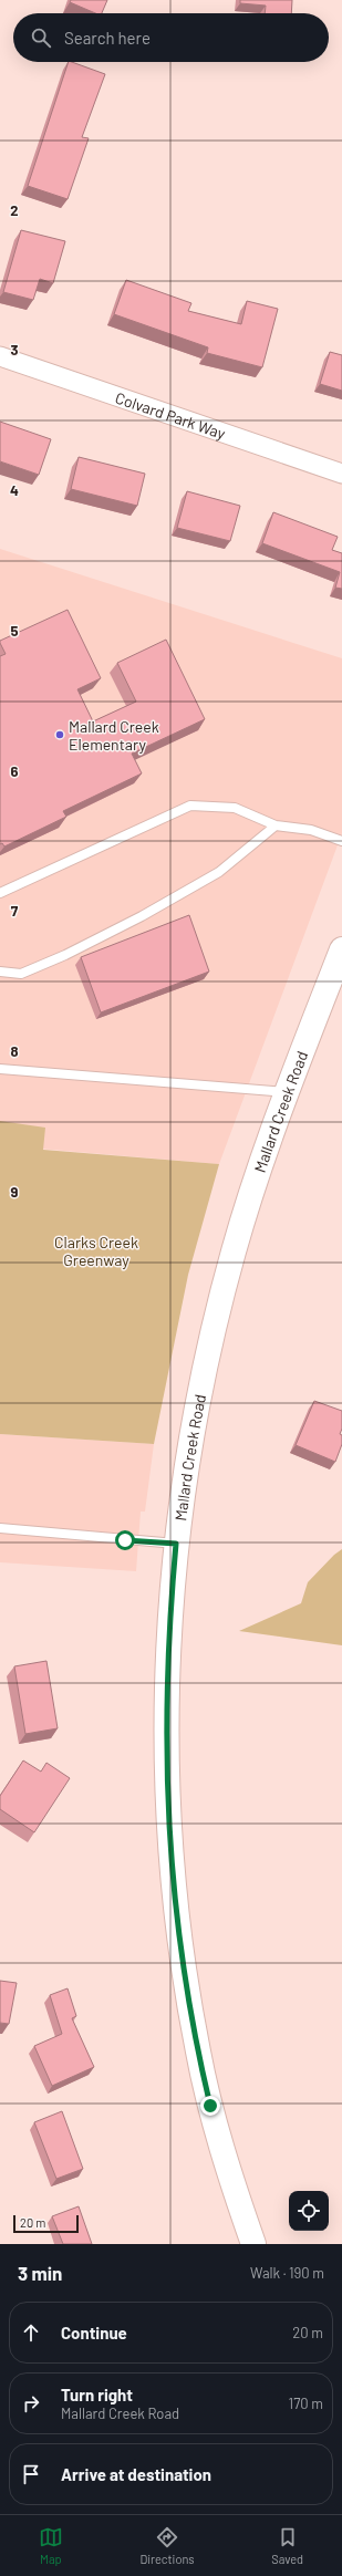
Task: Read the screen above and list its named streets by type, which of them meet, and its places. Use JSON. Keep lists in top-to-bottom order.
{
  "streets": {
    "main road": ["Mallard Creek Road"],
    "street": ["Colvard Park Way"]
  },
  "parks": ["Clarks Creek Greenway"],
  "places": ["Mallard Creek Elementary"],
  "scale_bar": "20 m",
  "page": {
    "search": "Search here",
    "scale": "20 m",
    "heading": ["3 min", "Walk · 190 m"],
    "list": [
      ["Continue", "20 m"],
      ["Turn right", "Mallard Creek Road", "170 m"],
      "Arrive at destination"
    ],
    "nav": ["Map", "Directions", "Saved"]
  },
  "grid": {
    "rows": [
      "2",
      "3",
      "4",
      "5",
      "6",
      "7",
      "8",
      "9"
    ]
  }
}
